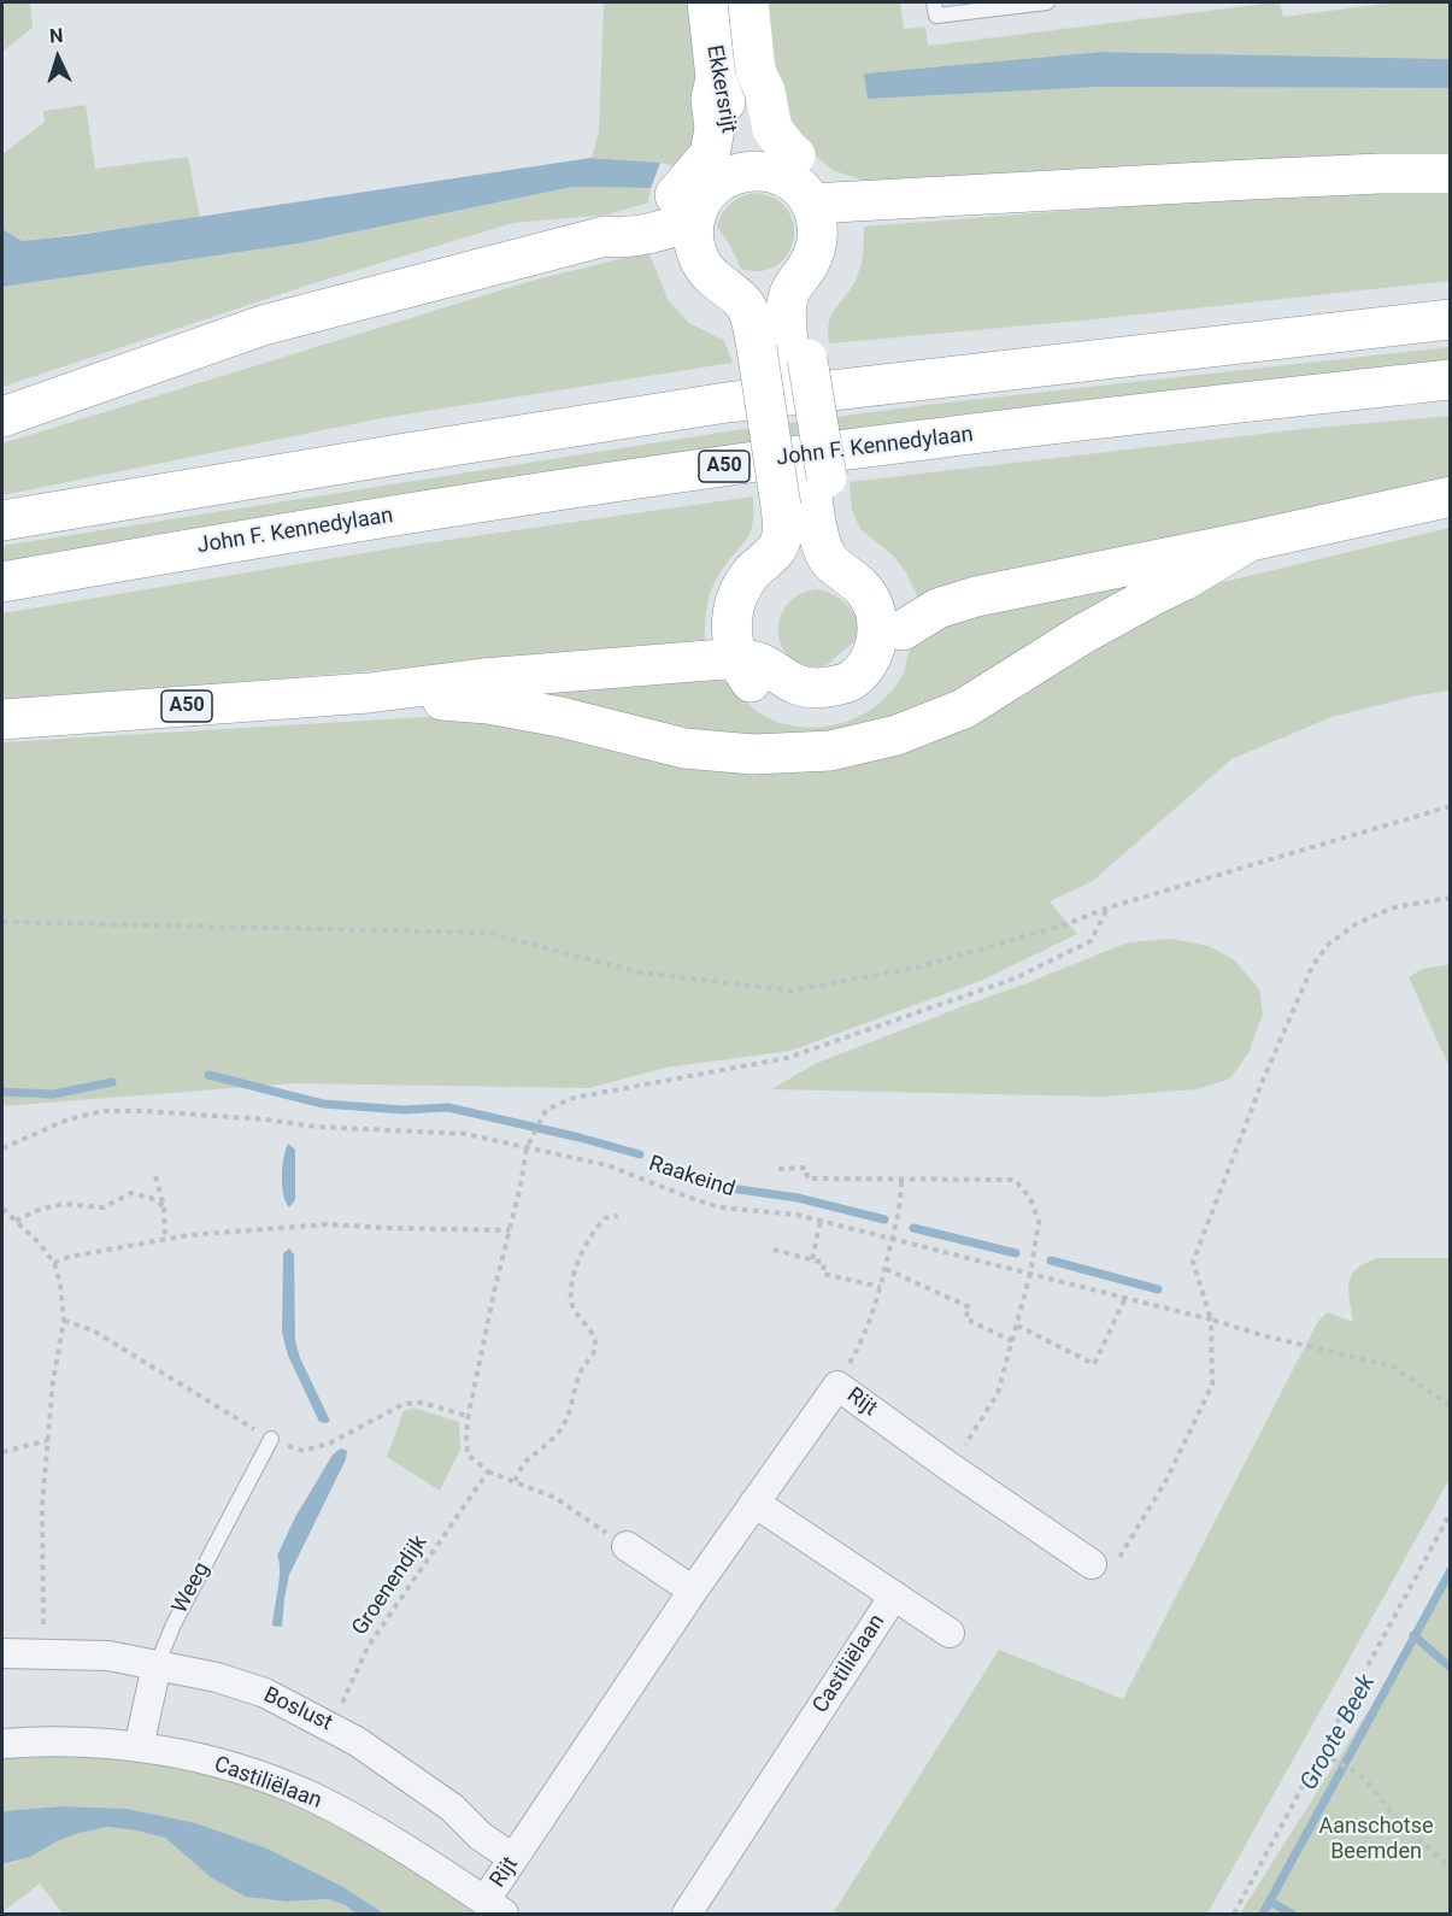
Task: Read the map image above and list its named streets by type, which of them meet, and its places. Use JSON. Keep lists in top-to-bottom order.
{
  "streets": {
    "main road": ["Ekkersrijt", "John F. Kennedylaan", "A50"],
    "street": [
      "Rijt",
      "Weeg",
      "Castiliëlaan",
      "Boslust"
    ],
    "path": ["Raakeind", "Groenendijk"]
  },
  "crossings": [
    ["Rijt", "Castiliëlaan"],
    ["Rijt", "Boslust"],
    ["Groenendijk", "Boslust"],
    ["Weeg", "Castiliëlaan"],
    ["Weeg", "Boslust"]
  ],
  "water": ["Groote Beek"],
  "parks": ["Aanschotse Beemden"],
  "north": "top"
}
